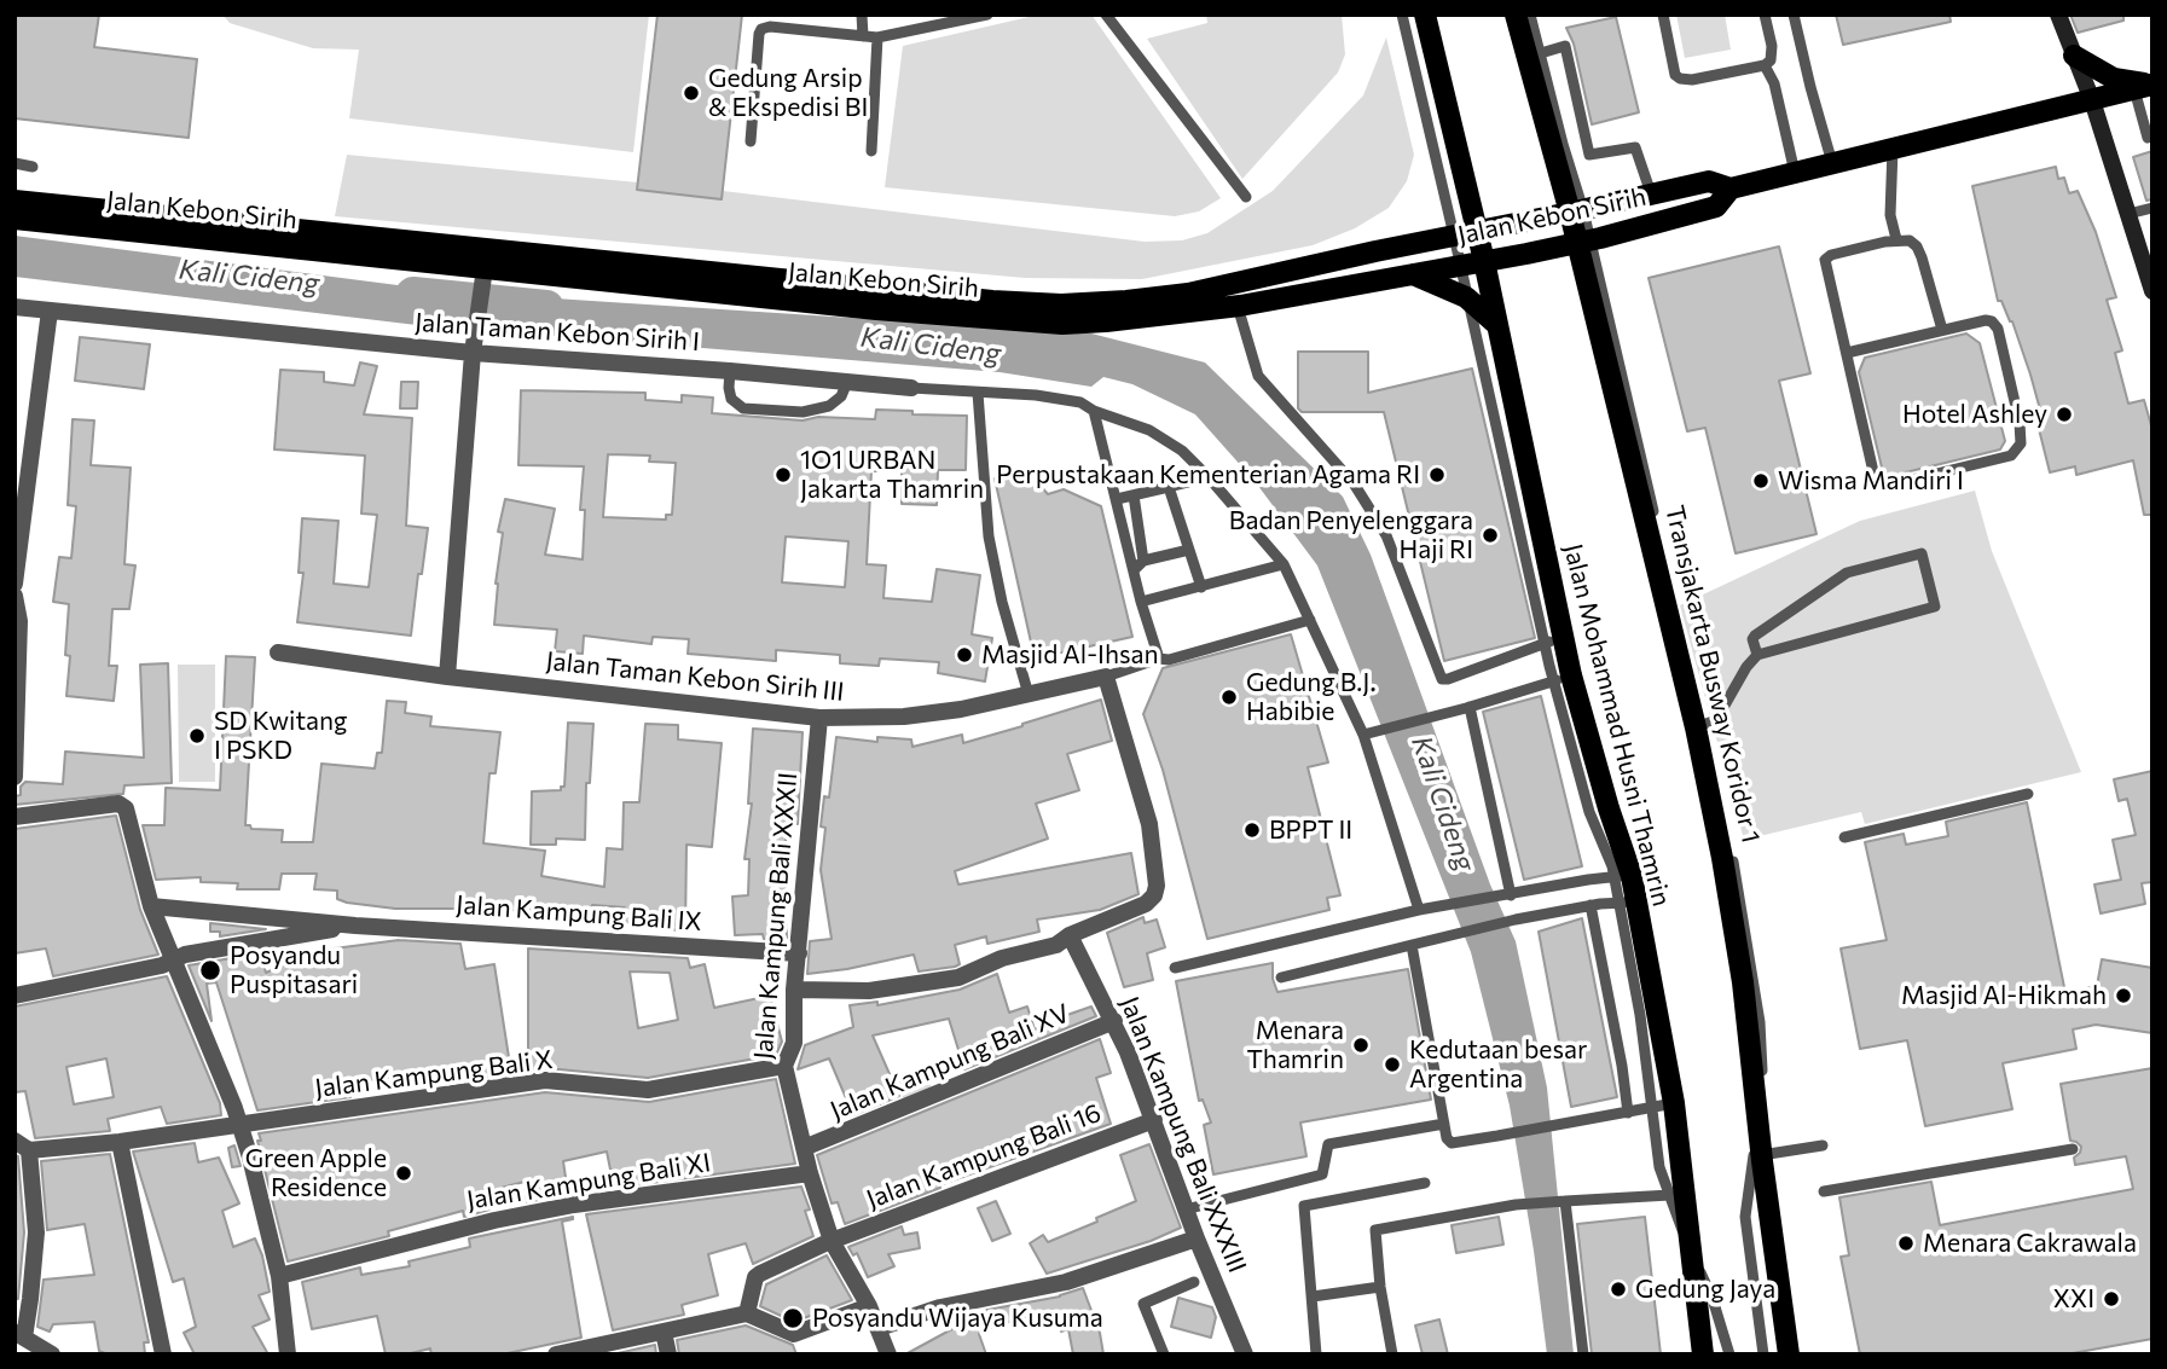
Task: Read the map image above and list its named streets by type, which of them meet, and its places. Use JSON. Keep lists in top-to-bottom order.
{
  "streets": {
    "main road": ["Jalan Kebon Sirih", "Jalan Mohammad Husni Thamrin"],
    "street": [
      "Jalan Taman Kebon Sirih I",
      "Jalan Taman Kebon Sirih III",
      "Jalan Kampung Bali IX",
      "Jalan Kampung Bali XXXII",
      "Jalan Kampung Bali XV",
      "Jalan Kampung Bali X",
      "Jalan Kampung Bali XXXIII",
      "Jalan Kampung Bali 16",
      "Jalan Kampung Bali XI"
    ]
  },
  "crossings": [
    ["Jalan Kebon Sirih", "Jalan Mohammad Husni Thamrin"],
    ["Jalan Taman Kebon Sirih III", "Jalan Kampung Bali XXXII"],
    ["Jalan Kampung Bali IX", "Jalan Kampung Bali XXXII"],
    ["Jalan Kampung Bali XXXII", "Jalan Kampung Bali XV"],
    ["Jalan Kampung Bali XXXII", "Jalan Kampung Bali X"],
    ["Jalan Kampung Bali XXXII", "Jalan Kampung Bali 16"],
    ["Jalan Kampung Bali XXXII", "Jalan Kampung Bali XI"],
    ["Jalan Kampung Bali XV", "Jalan Kampung Bali XXXIII"],
    ["Jalan Kampung Bali XXXIII", "Jalan Kampung Bali 16"]
  ],
  "water": ["Kali Cideng"],
  "places": [
    "Gedung Arsip & Ekspedisi BI",
    "Hotel Ashley",
    "1O1 URBAN Jakarta Thamrin",
    "Perpustakaan Kementerian Agama RI",
    "Wisma Mandiri I",
    "Badan Penyelenggara Haji RI",
    "Masjid Al-Ihsan",
    "Gedung B.J. Habibie",
    "SD Kwitang I PSKD",
    "BPPT II",
    "Posyandu Puspitasari",
    "Masjid Al-Hikmah",
    "Menara Thamrin",
    "Kedutaan besar Argentina",
    "Green Apple Residence",
    "Menara Cakrawala",
    "Gedung Jaya",
    "XXI",
    "Posyandu Wijaya Kusuma"
  ]
}
